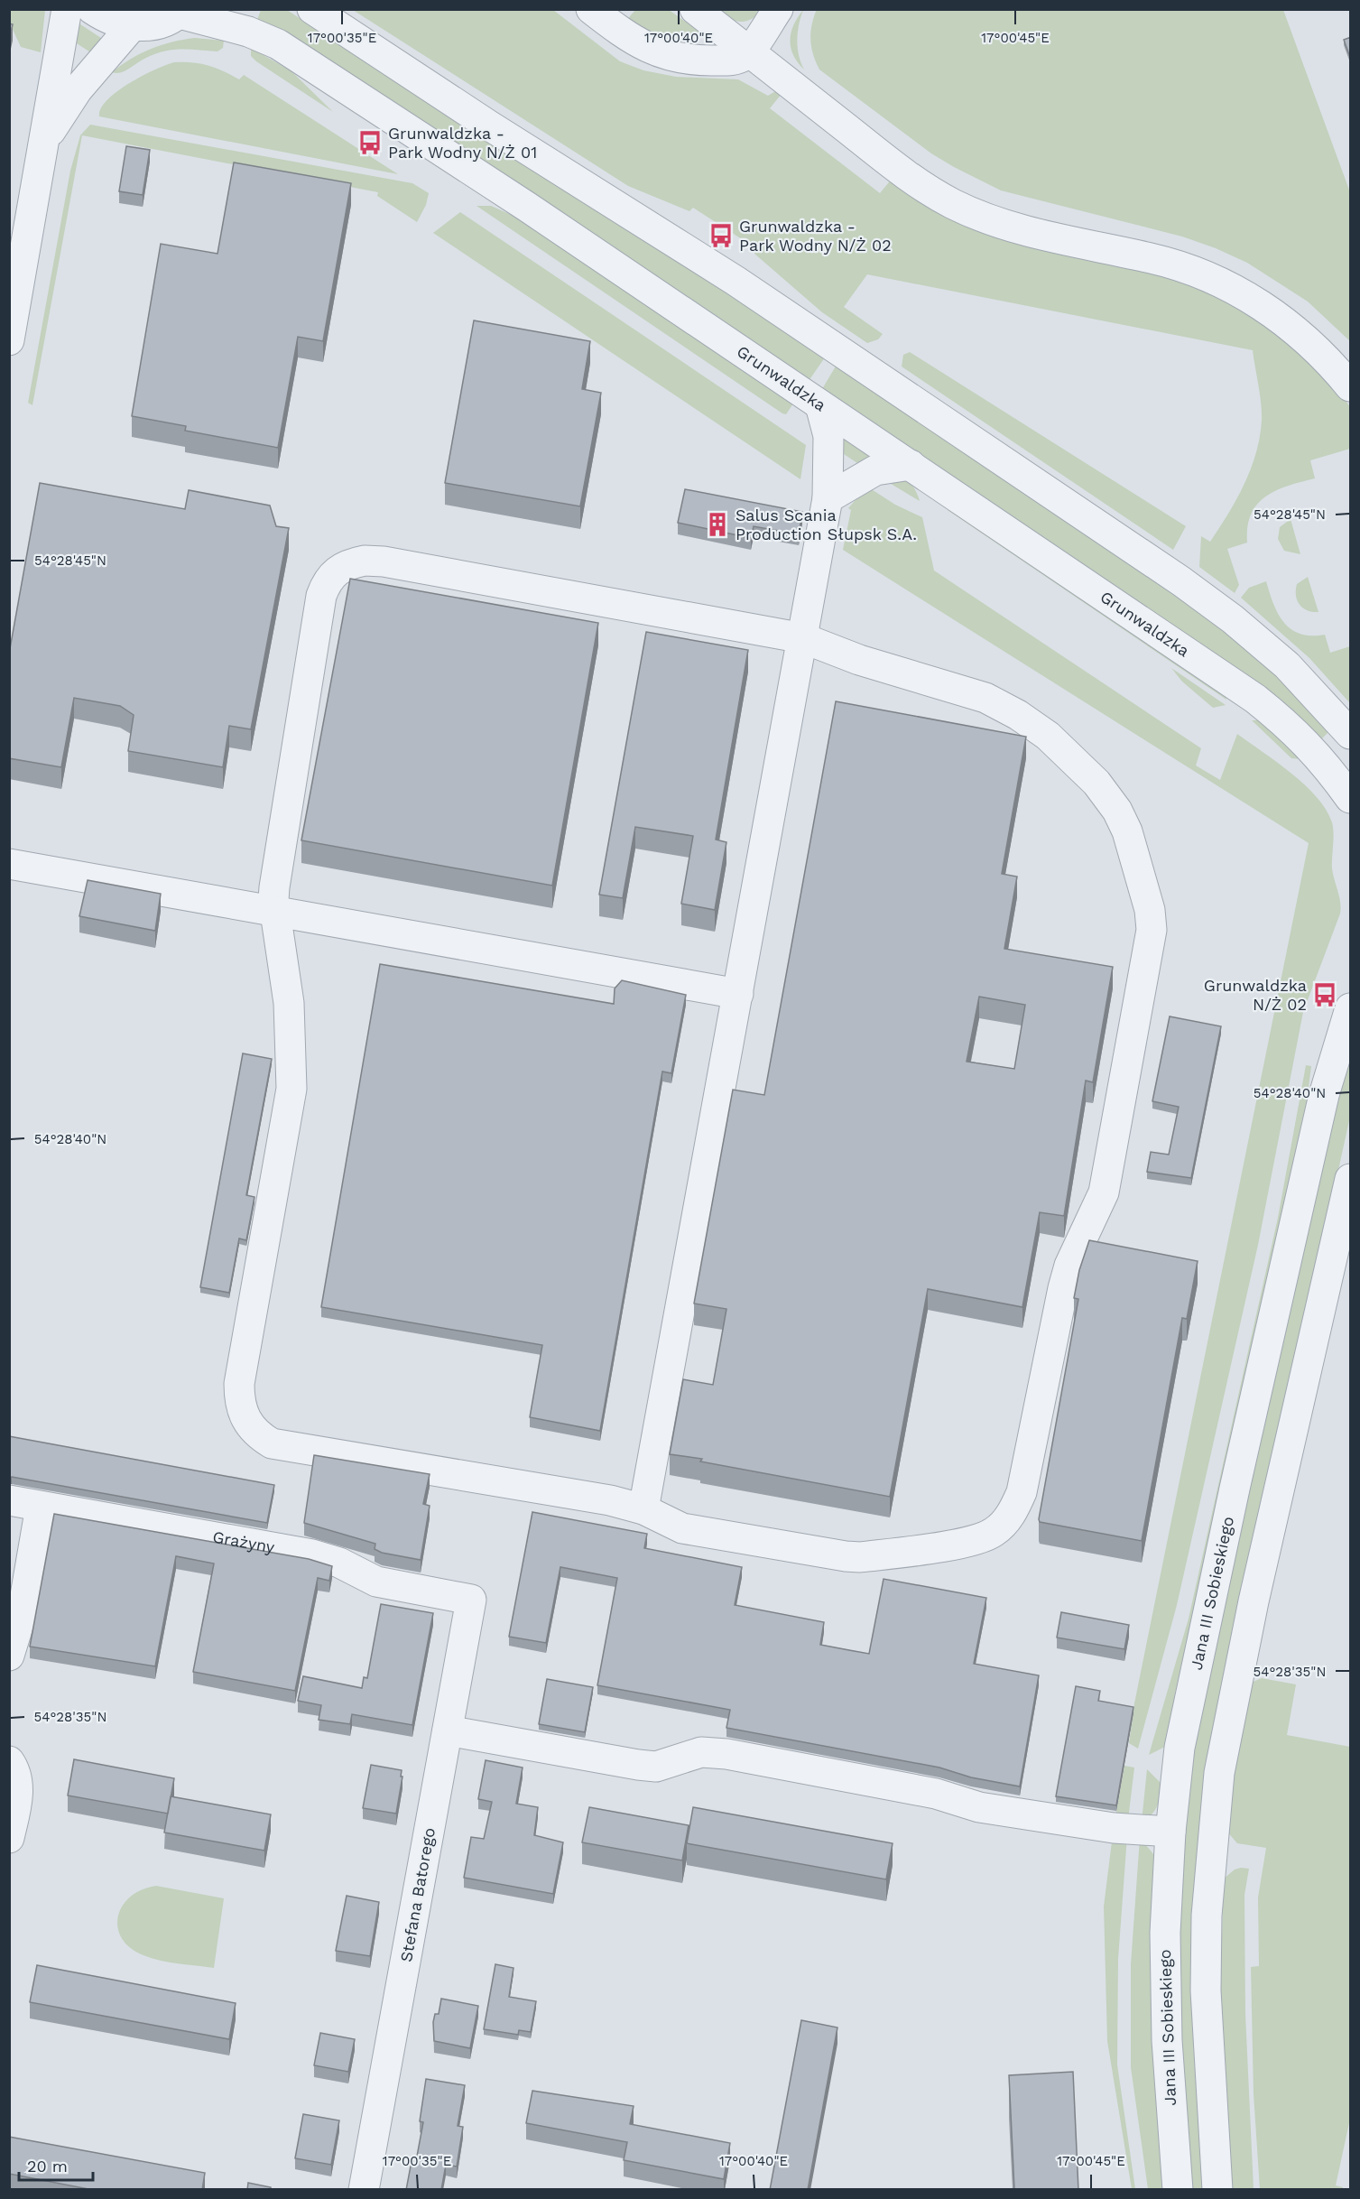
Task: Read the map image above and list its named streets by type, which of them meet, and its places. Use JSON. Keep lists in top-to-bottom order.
{
  "streets": {
    "street": [
      "Grunwaldzka",
      "Grażyny",
      "Jana III Sobieskiego",
      "Stefana Batorego"
    ]
  },
  "crossings": [
    ["Grażyny", "Stefana Batorego"]
  ],
  "places": {
    "bus stop": ["Grunwaldzka - Park Wodny N/Ż 01", "Grunwaldzka - Park Wodny N/Ż 02", "Grunwaldzka N/Ż 02"],
    "building": ["Salus Scania Production Słupsk S.A."]
  },
  "scale_bar": "20 m",
  "coordinates": [
    "17°00'35\"E",
    "17°00'40\"E",
    "17°00'45\"E",
    "54°28'45\"N",
    "54°28'40\"N",
    "54°28'35\"N"
  ]
}
